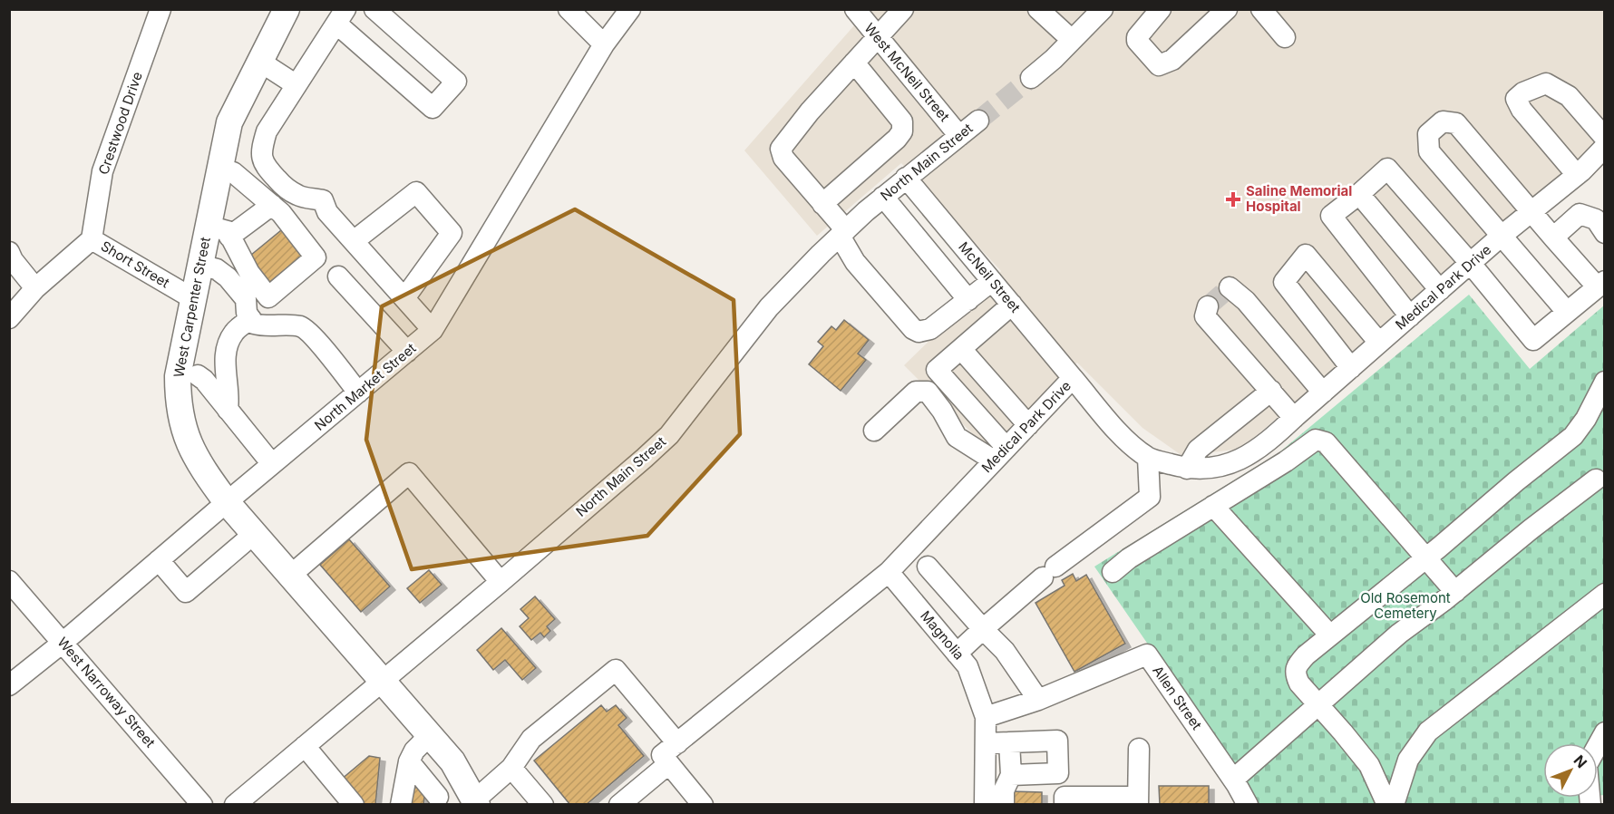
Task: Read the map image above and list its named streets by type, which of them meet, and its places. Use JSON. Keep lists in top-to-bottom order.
{
  "streets": {
    "main road": ["West Carpenter Street"],
    "street": [
      "West McNeil Street",
      "Crestwood Drive",
      "North Main Street",
      "Short Street",
      "McNeil Street",
      "Medical Park Drive",
      "North Market Street",
      "Magnolia",
      "West Narroway Street",
      "Allen Street"
    ]
  },
  "crossings": [
    ["West McNeil Street", "North Main Street"],
    ["Crestwood Drive", "Short Street"],
    ["North Main Street", "McNeil Street"],
    ["North Main Street", "West Carpenter Street"],
    ["Short Street", "West Carpenter Street"],
    ["McNeil Street", "Medical Park Drive"],
    ["Medical Park Drive", "Magnolia"],
    ["West Carpenter Street", "North Market Street"],
    ["North Market Street", "West Narroway Street"],
    ["Magnolia", "Allen Street"]
  ],
  "parks": ["Old Rosemont Cemetery"],
  "places": {
    "health": ["Saline Memorial Hospital"]
  },
  "north": "top right"
}
